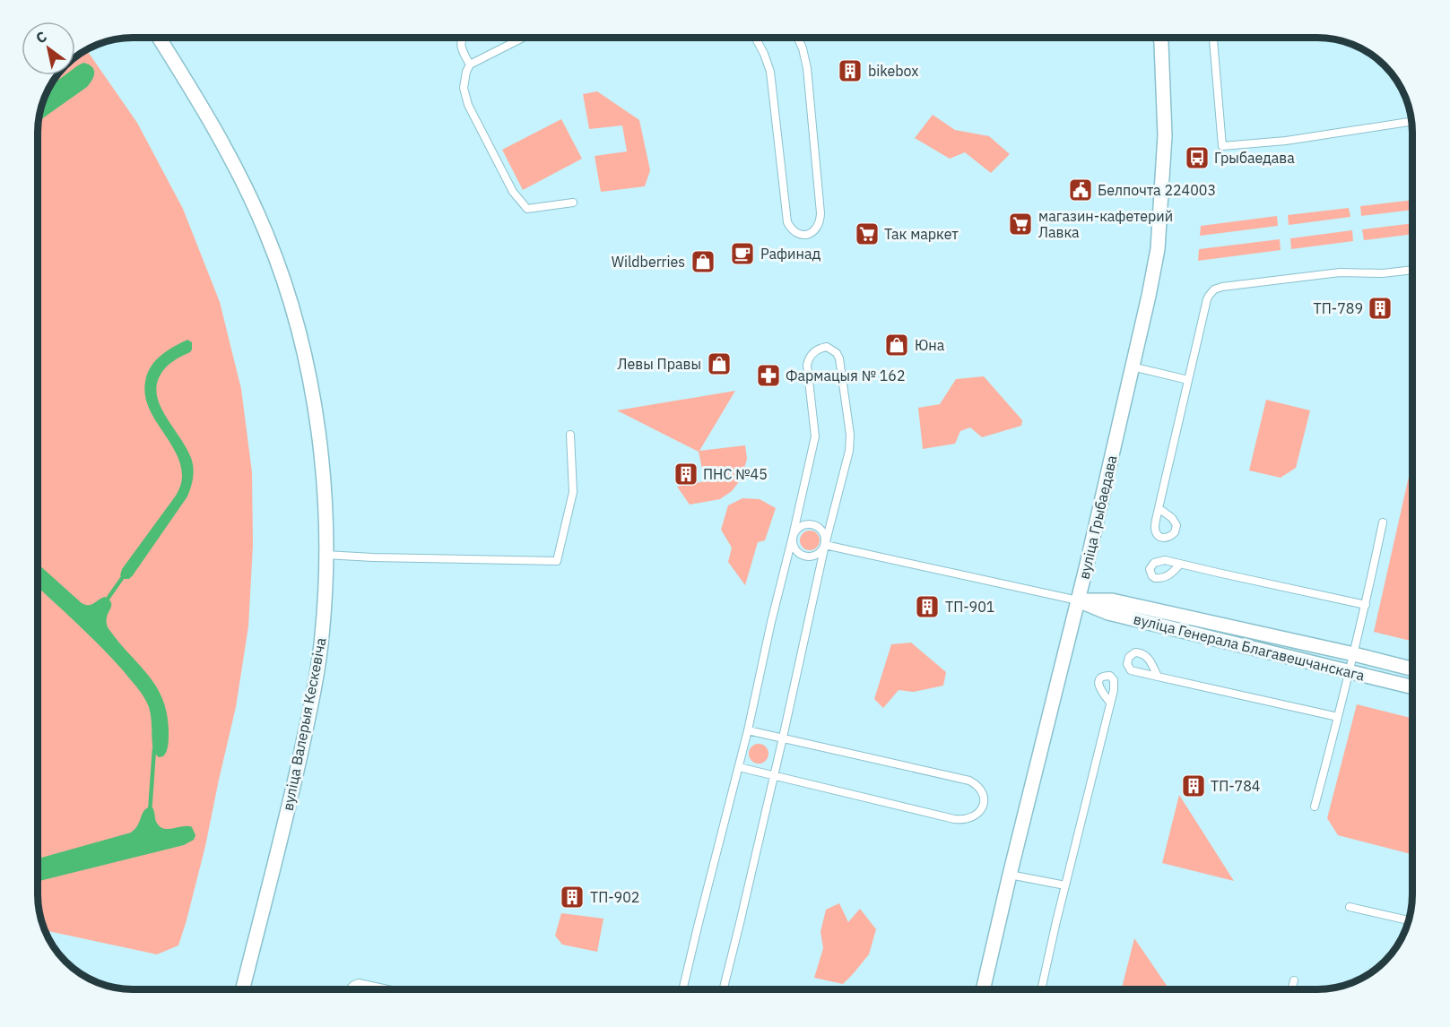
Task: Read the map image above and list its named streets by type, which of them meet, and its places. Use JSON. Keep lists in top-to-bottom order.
{
  "streets": {
    "street": ["вуліца Грыбаедава", "вуліца Генерала Благавешчанскага", "вуліца Валерыя Кескевіча"]
  },
  "crossings": [
    ["вуліца Грыбаедава", "вуліца Генерала Благавешчанскага"]
  ],
  "places": {
    "building": [
      "bikebox",
      "ТП-789",
      "ПНС №45",
      "ТП-901",
      "ТП-784",
      "ТП-902"
    ],
    "bus stop": ["Грыбаедава"],
    "public building": ["Белпочта 224003"],
    "supermarket": ["магазин-кафетерий Лавка", "Так маркет"],
    "cafe": ["Рафинад"],
    "shop": ["Wildberries", "Юна", "Левы Правы"],
    "pharmacy": ["Фармацыя № 162"]
  },
  "north": "top left"
}
